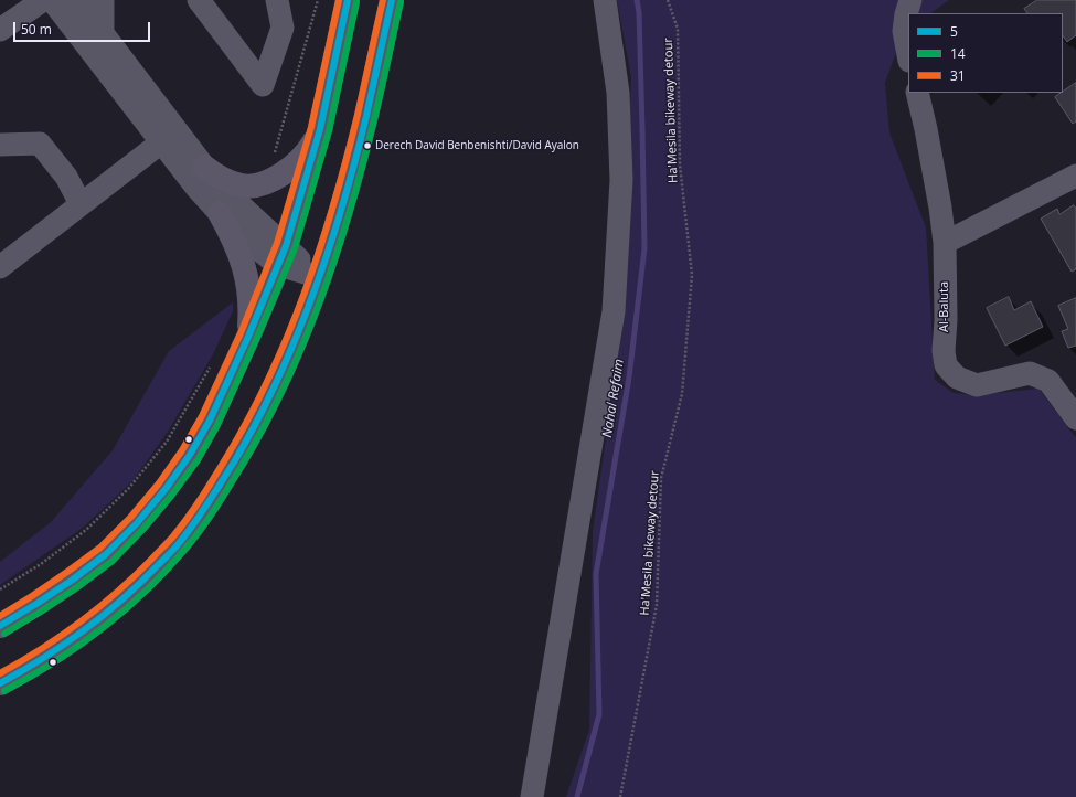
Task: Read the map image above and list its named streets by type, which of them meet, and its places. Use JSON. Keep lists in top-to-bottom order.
{
  "streets": {
    "street": ["Al-Baluta"],
    "path": ["Ha'Mesila bikeway detour"]
  },
  "water": ["Nahal Refaim"],
  "places": ["Derech David Benbenishti/David Ayalon"],
  "lines": ["transit line 5", "transit line 31", "transit line 14"],
  "legend": ["5", "14", "31"],
  "scale_bar": "50 m"
}
